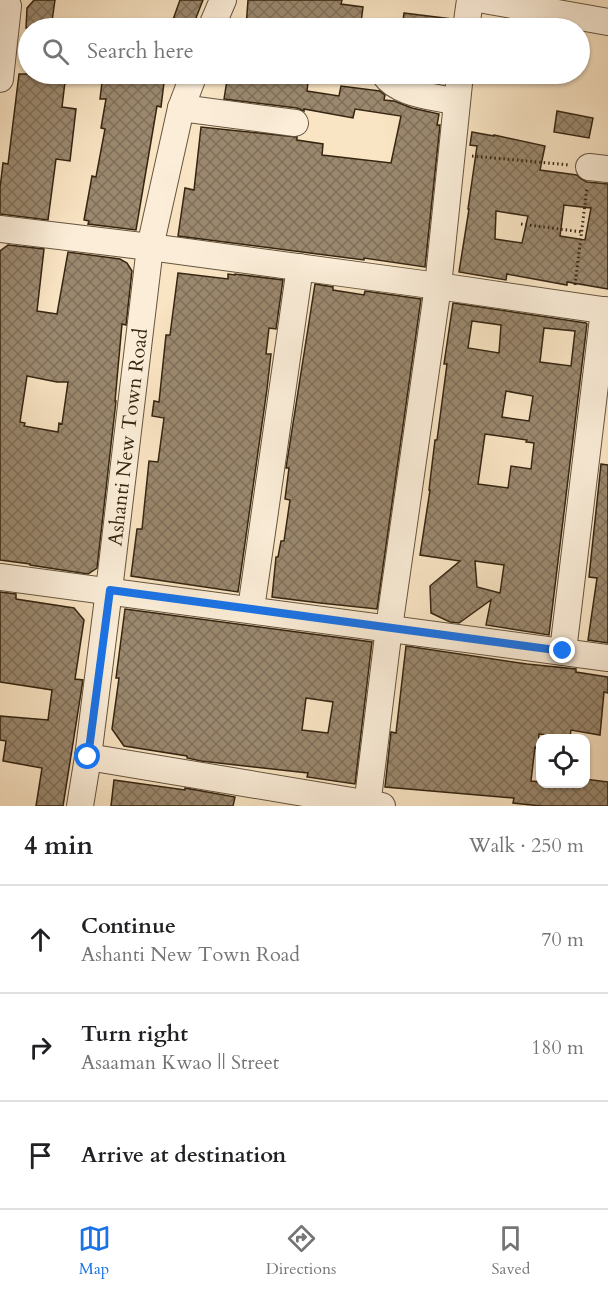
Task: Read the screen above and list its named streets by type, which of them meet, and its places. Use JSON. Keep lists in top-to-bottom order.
{
  "streets": {
    "street": ["Ashanti New Town Road"]
  },
  "page": {
    "search": "Search here",
    "heading": ["4 min", "Walk · 250 m"],
    "list": [
      ["Continue", "Ashanti New Town Road", "70 m"],
      ["Turn right", "Asaaman Kwao || Street", "180 m"],
      "Arrive at destination"
    ],
    "nav": ["Map", "Directions", "Saved"]
  }
}
